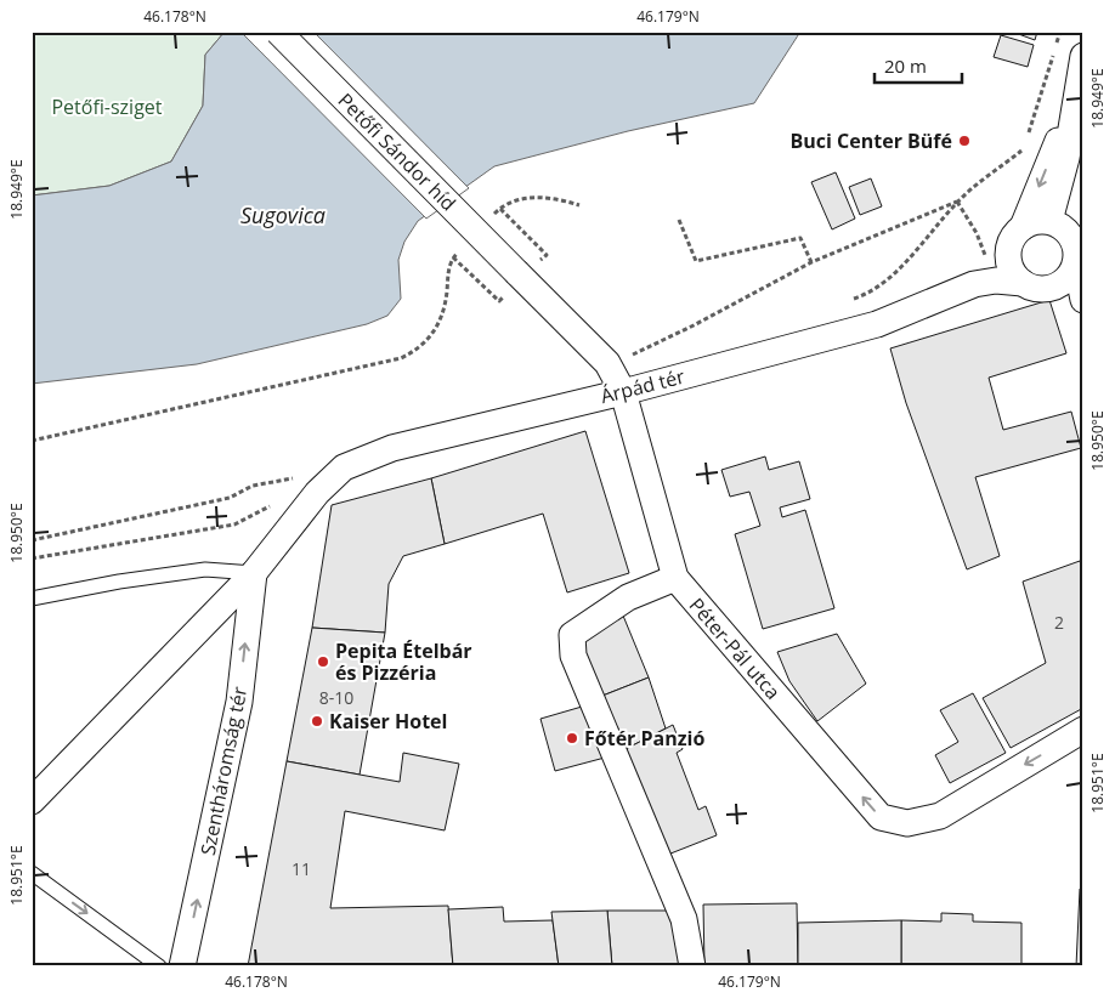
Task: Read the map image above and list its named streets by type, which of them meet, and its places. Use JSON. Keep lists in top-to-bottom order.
{
  "streets": {
    "street": [
      "Petőfi Sándor híd",
      "Árpád tér",
      "Péter-Pál utca",
      "Szentháromság tér"
    ]
  },
  "crossings": [
    ["Petőfi Sándor híd", "Árpád tér"],
    ["Petőfi Sándor híd", "Péter-Pál utca"],
    ["Árpád tér", "Péter-Pál utca"],
    ["Árpád tér", "Szentháromság tér"]
  ],
  "one_way": ["Péter-Pál utca", "Szentháromság tér"],
  "water": ["Sugovica"],
  "parks": ["Petőfi-sziget"],
  "places": [
    "Buci Center Büfé",
    "Pepita Ételbár és Pizzéria",
    "Kaiser Hotel",
    "Főtér Panzió"
  ],
  "house_numbers": ["2", "8-10", "11"],
  "scale_bar": "20 m",
  "coordinates": [
    "46.178°N",
    "46.179°N",
    "18.949°E",
    "18.950°E",
    "18.951°E"
  ]
}
